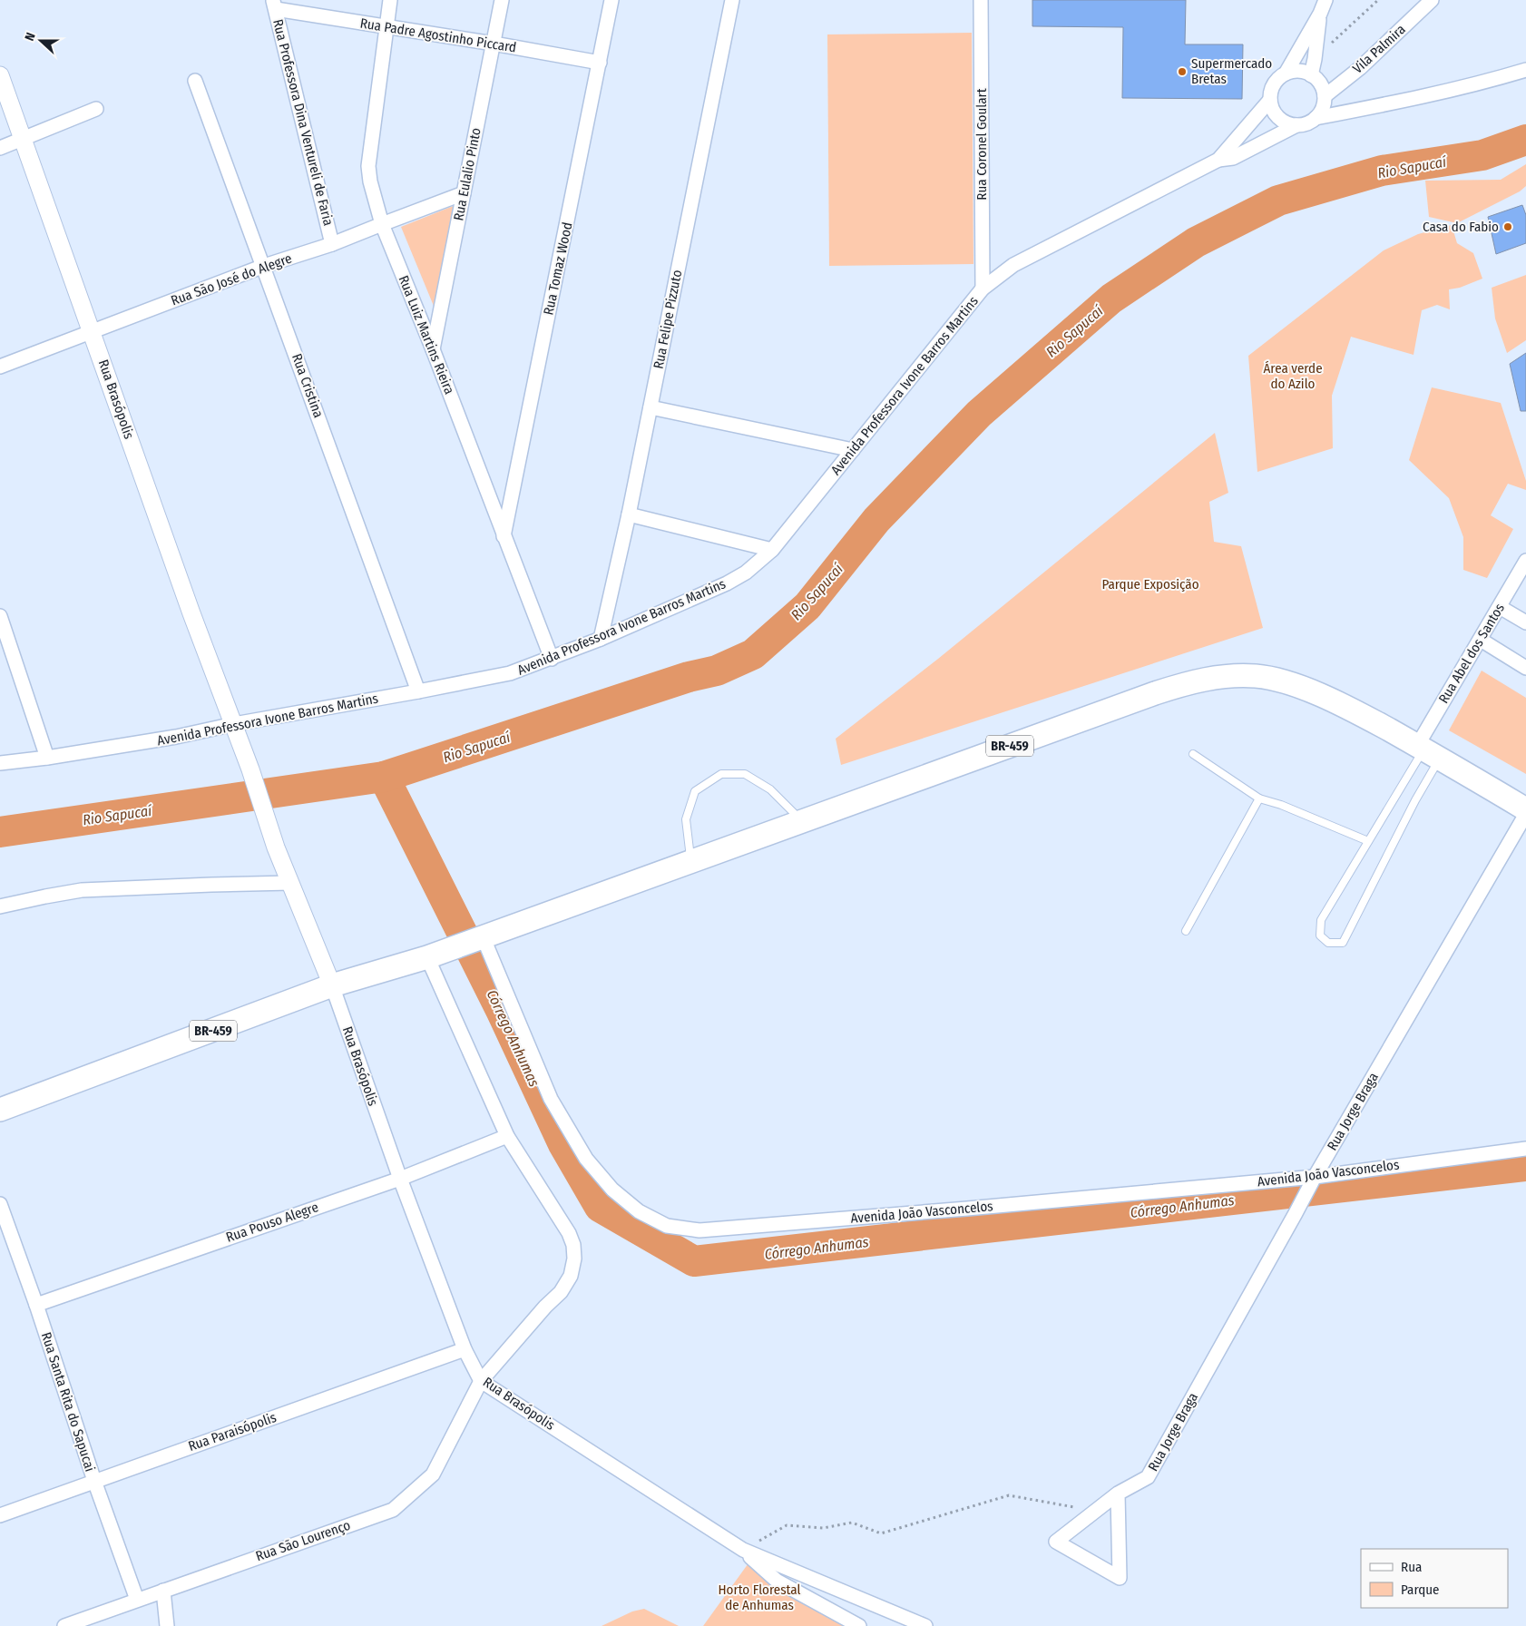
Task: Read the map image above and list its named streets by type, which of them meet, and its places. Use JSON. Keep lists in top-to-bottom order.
{
  "streets": {
    "highway": ["BR-459"],
    "street": [
      "Rua Padre Agostinho Piccard",
      "Vila Palmira",
      "Rua Professora Dina Ventureli de Faria",
      "Rua Coronel Goulart",
      "Rua Eulalio Pinto",
      "Rua Tomaz Wood",
      "Rua São José do Alegre",
      "Rua Felipe Pizzuto",
      "Rua Luiz Martins Rieira",
      "Rua Cristina",
      "Avenida Professora Ivone Barros Martins",
      "Rua Brasópolis",
      "Rua Abel dos Santos",
      "Rua Jorge Braga",
      "Avenida João Vasconcelos",
      "Rua Pouso Alegre",
      "Rua Santa Rita do Sapucai",
      "Rua Paraisópolis",
      "Rua São Lourenço"
    ]
  },
  "crossings": [
    ["Rua Padre Agostinho Piccard", "Rua Professora Dina Ventureli de Faria"],
    ["Rua Padre Agostinho Piccard", "Rua Eulalio Pinto"],
    ["Rua Padre Agostinho Piccard", "Rua Tomaz Wood"],
    ["Rua Padre Agostinho Piccard", "Rua Luiz Martins Rieira"],
    ["Vila Palmira", "Avenida Professora Ivone Barros Martins"],
    ["Rua Professora Dina Ventureli de Faria", "Rua São José do Alegre"],
    ["Rua Coronel Goulart", "Avenida Professora Ivone Barros Martins"],
    ["Rua Eulalio Pinto", "Rua São José do Alegre"],
    ["Rua Eulalio Pinto", "Rua Luiz Martins Rieira"],
    ["Rua Tomaz Wood", "Rua Luiz Martins Rieira"],
    ["Rua São José do Alegre", "Rua Luiz Martins Rieira"],
    ["Rua São José do Alegre", "Rua Cristina"],
    ["Rua São José do Alegre", "Rua Brasópolis"],
    ["Rua Felipe Pizzuto", "Avenida Professora Ivone Barros Martins"],
    ["Rua Luiz Martins Rieira", "Avenida Professora Ivone Barros Martins"],
    ["Rua Cristina", "Avenida Professora Ivone Barros Martins"],
    ["Avenida Professora Ivone Barros Martins", "Rua Brasópolis"],
    ["Rua Brasópolis", "BR-459"],
    ["Rua Brasópolis", "Rua Pouso Alegre"],
    ["Rua Brasópolis", "Rua Paraisópolis"],
    ["Rua Brasópolis", "Rua São Lourenço"],
    ["Rua Abel dos Santos", "BR-459"],
    ["BR-459", "Avenida João Vasconcelos"],
    ["BR-459", "Rua São Lourenço"],
    ["Rua Jorge Braga", "Avenida João Vasconcelos"],
    ["Rua Pouso Alegre", "Rua Santa Rita do Sapucai"],
    ["Rua Pouso Alegre", "Rua São Lourenço"],
    ["Rua Santa Rita do Sapucai", "Rua Paraisópolis"],
    ["Rua Santa Rita do Sapucai", "Rua São Lourenço"]
  ],
  "water": ["Rio Sapucaí", "Córrego Anhumas"],
  "parks": ["Área verde do Azilo", "Parque Exposição", "Horto Florestal de Anhumas"],
  "places": ["Supermercado Bretas", "Casa do Fabio"],
  "legend": ["Rua", "Parque"],
  "north": "left"
}
